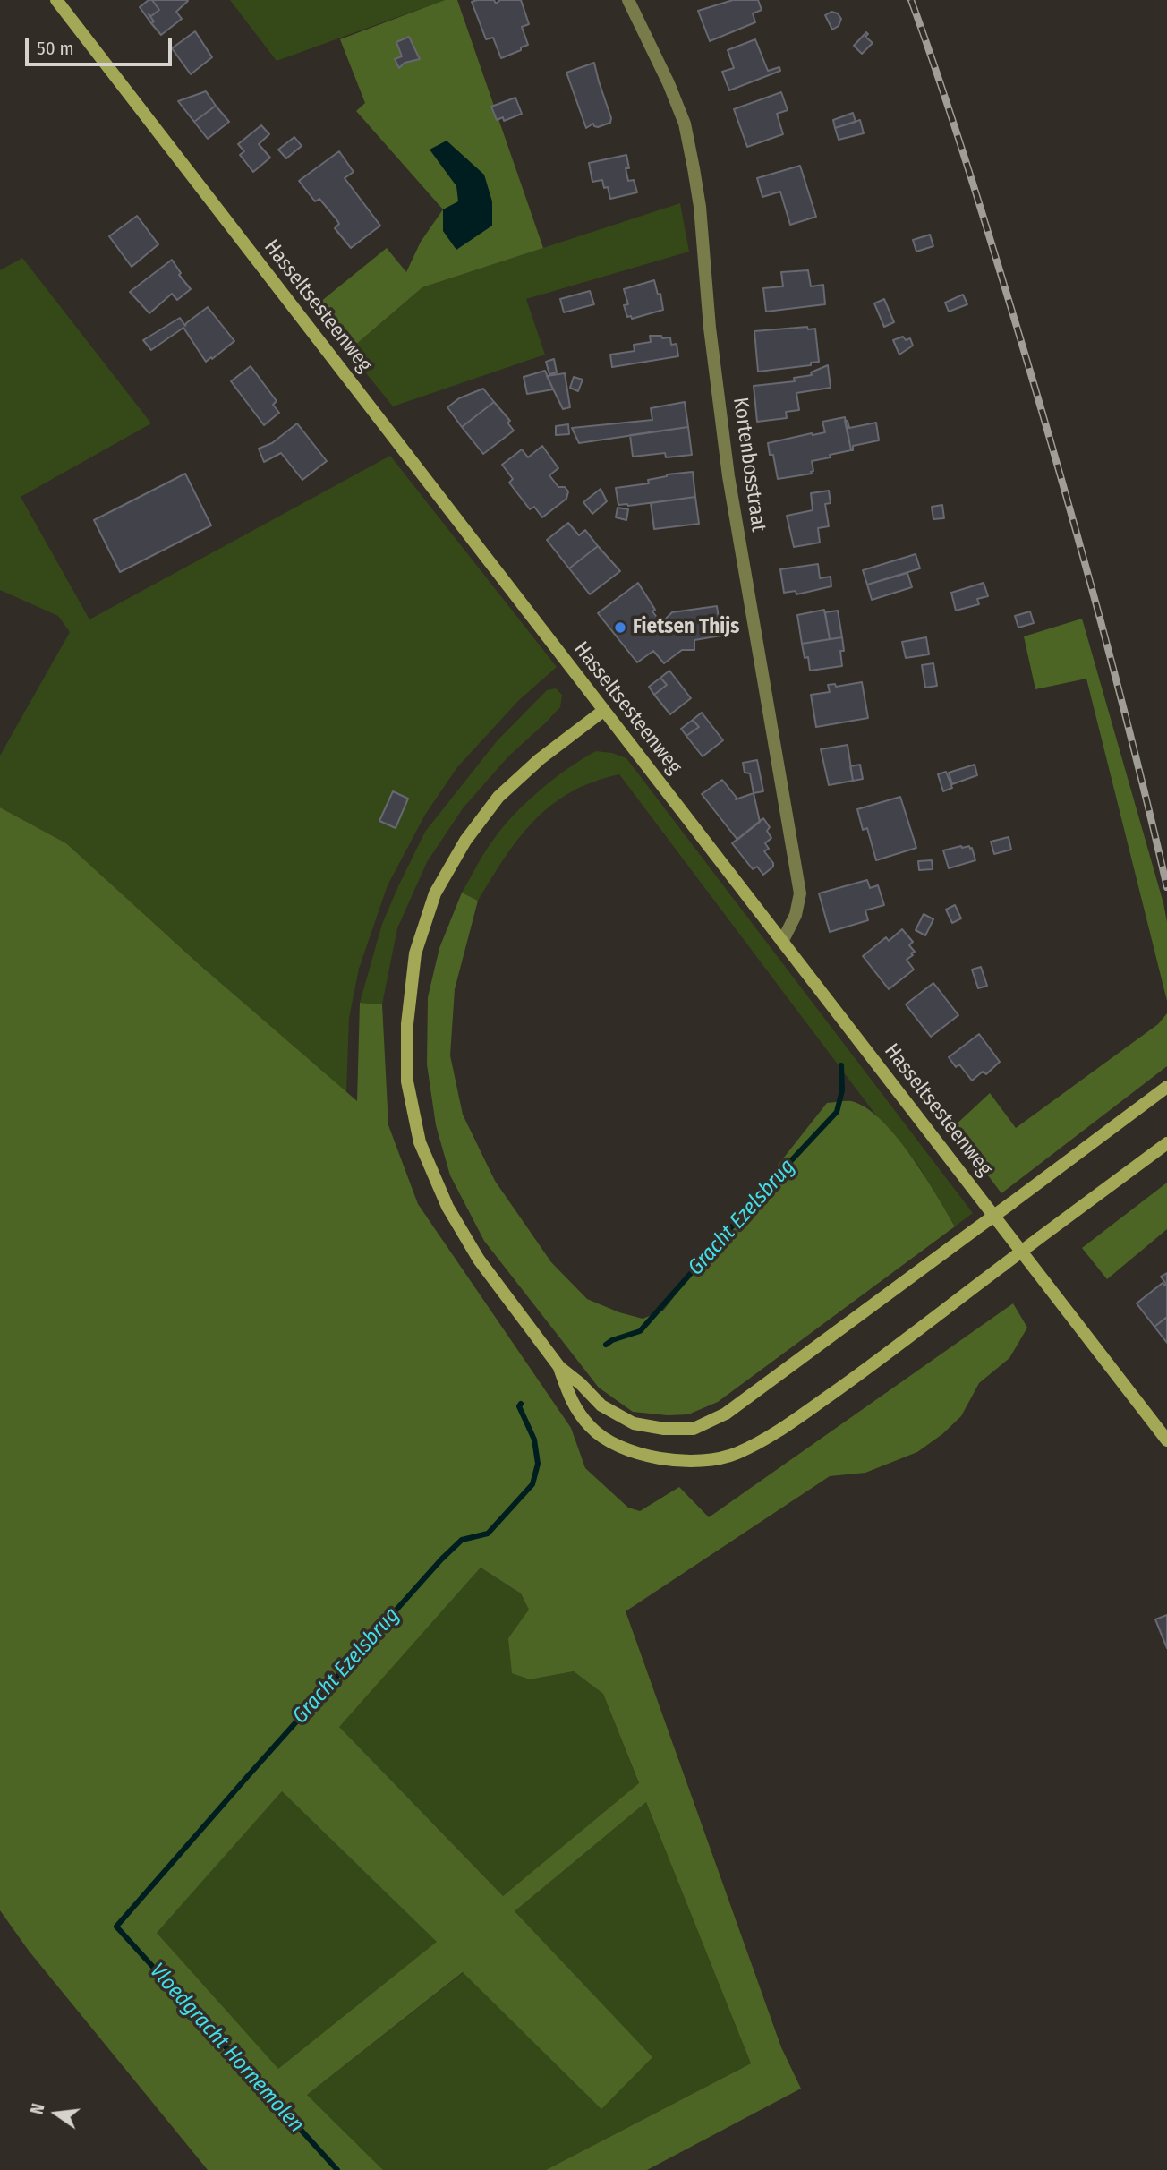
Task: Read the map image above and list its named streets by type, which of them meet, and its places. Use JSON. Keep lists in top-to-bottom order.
{
  "streets": {
    "main road": ["Hasseltsesteenweg"],
    "street": ["Kortenbosstraat"]
  },
  "crossings": [
    ["Hasseltsesteenweg", "Kortenbosstraat"]
  ],
  "water": ["Gracht Ezelsbrug", "Vloedgracht Hornemolen"],
  "places": ["Fietsen Thijs"],
  "scale_bar": "50 m",
  "north": "left"
}
